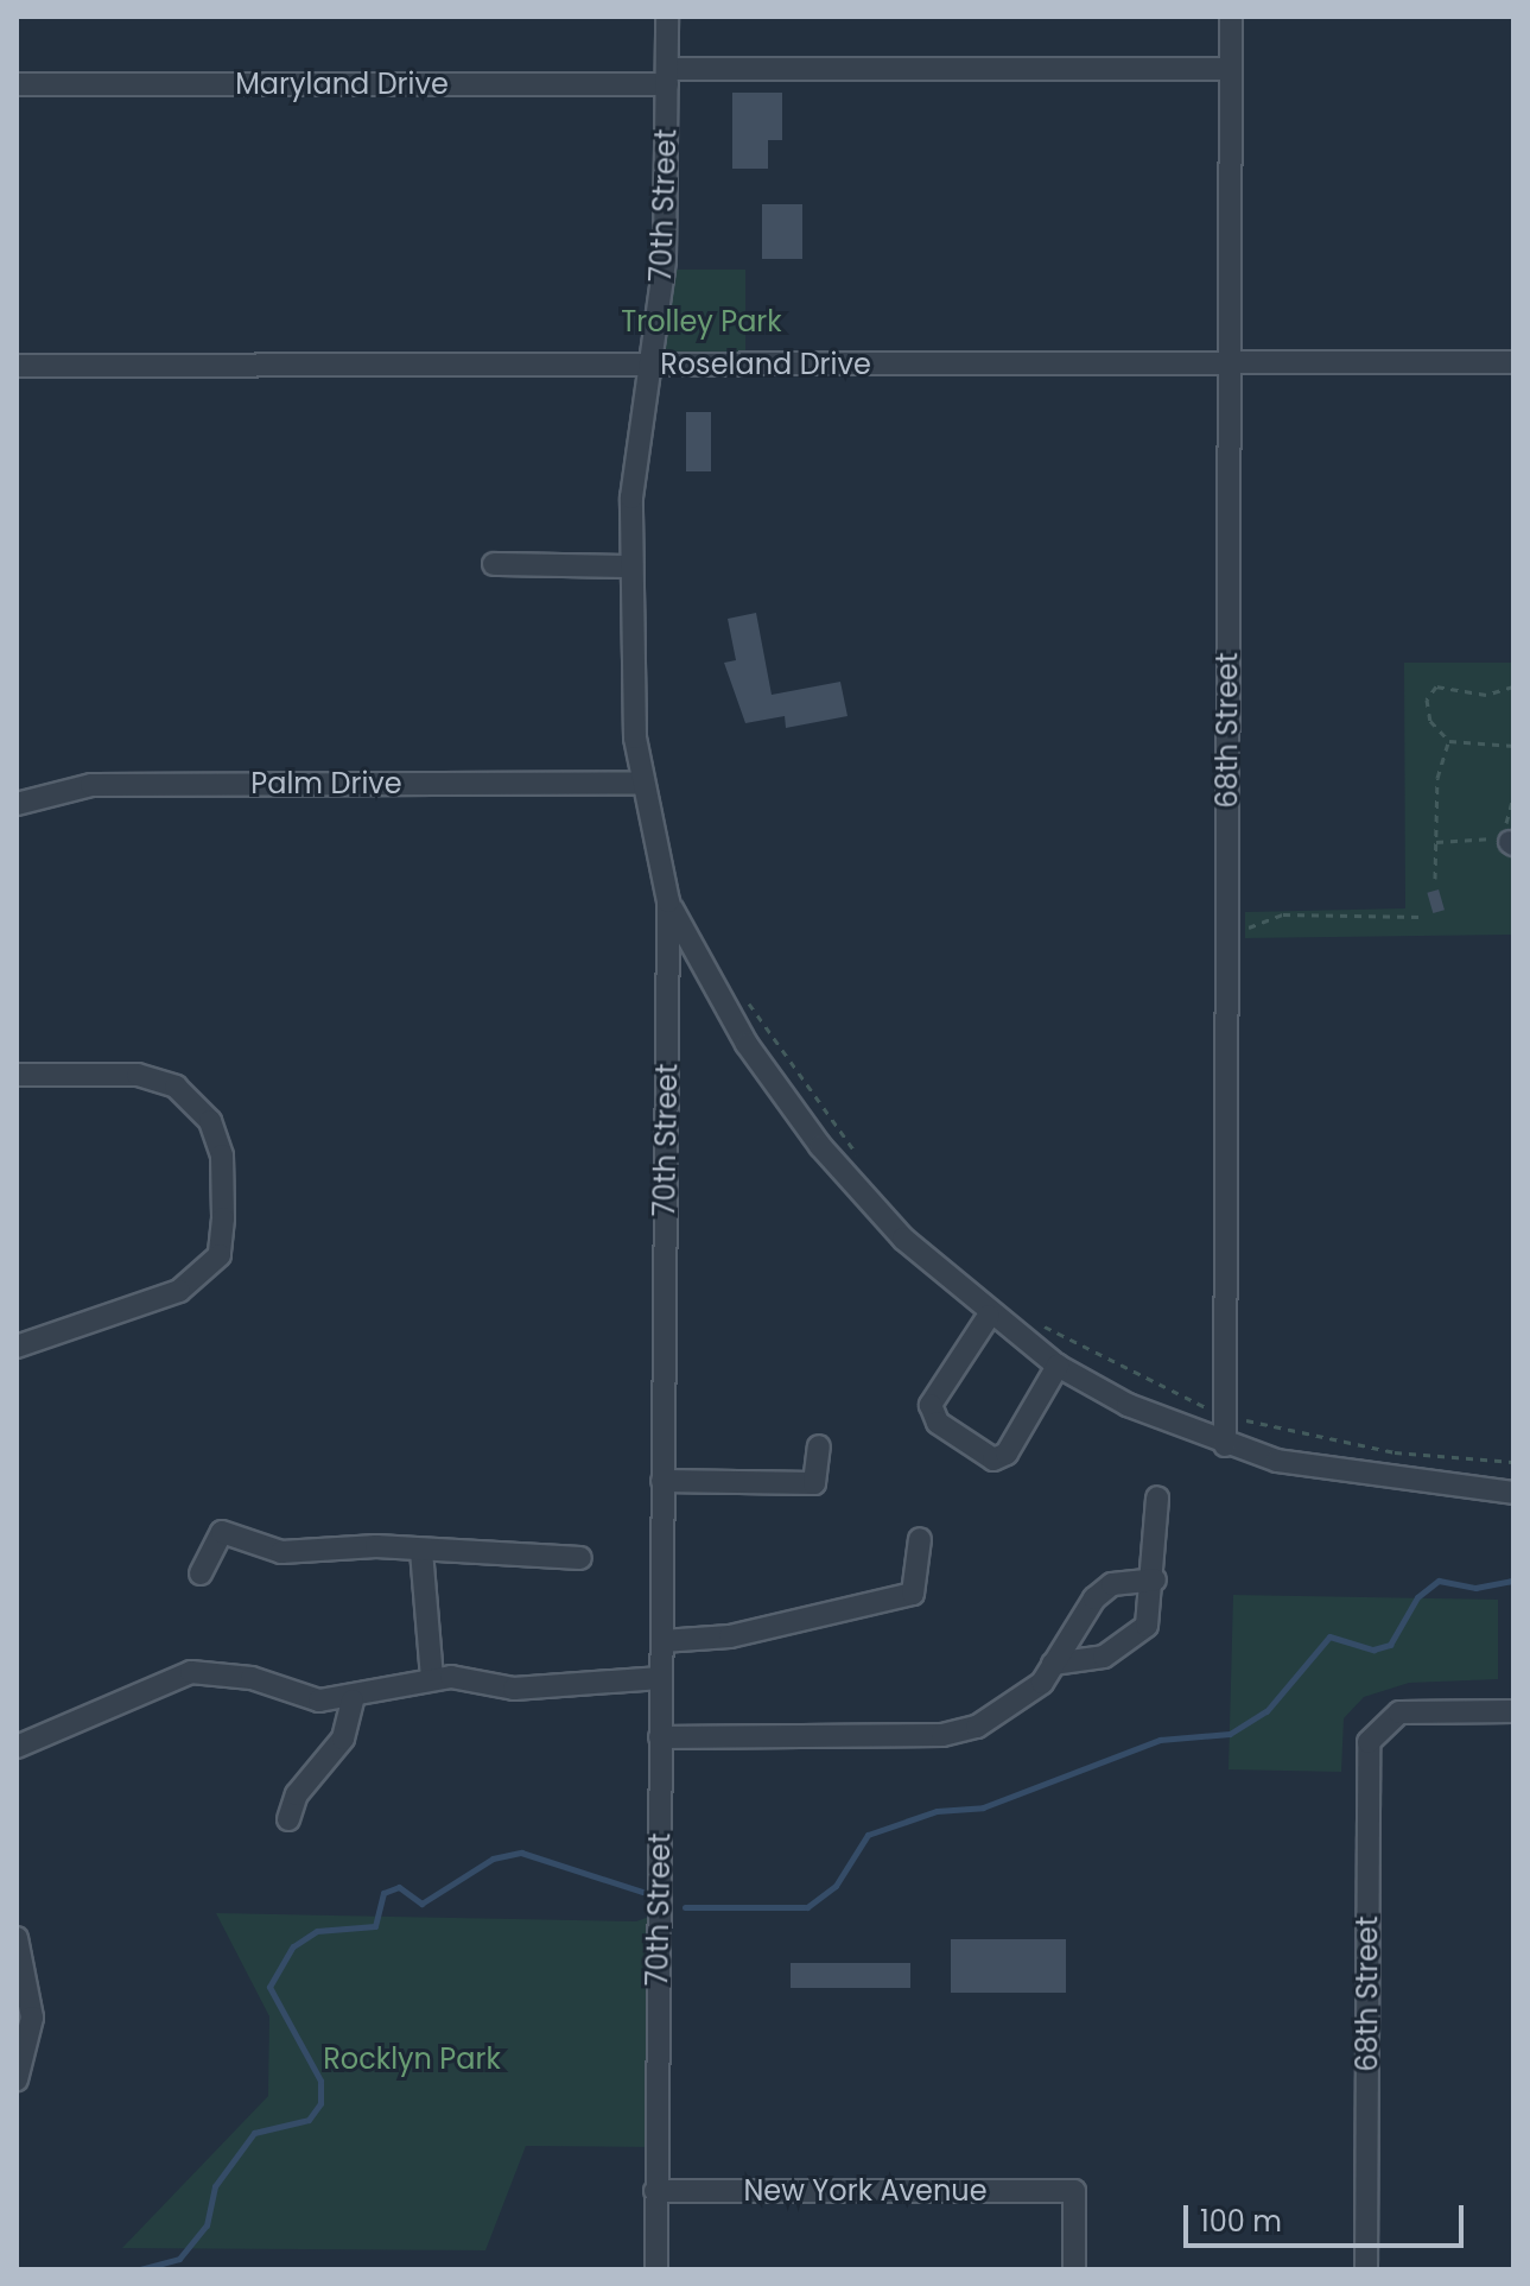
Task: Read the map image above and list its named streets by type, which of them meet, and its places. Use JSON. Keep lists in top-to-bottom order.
{
  "streets": {
    "street": [
      "Maryland Drive",
      "70th Street",
      "Roseland Drive",
      "68th Street",
      "Palm Drive",
      "New York Avenue"
    ]
  },
  "crossings": [
    ["Maryland Drive", "70th Street"],
    ["Maryland Drive", "68th Street"],
    ["70th Street", "Roseland Drive"],
    ["70th Street", "Palm Drive"],
    ["70th Street", "New York Avenue"],
    ["Roseland Drive", "68th Street"]
  ],
  "parks": ["Trolley Park", "Rocklyn Park"],
  "scale_bar": "100 m"
}
